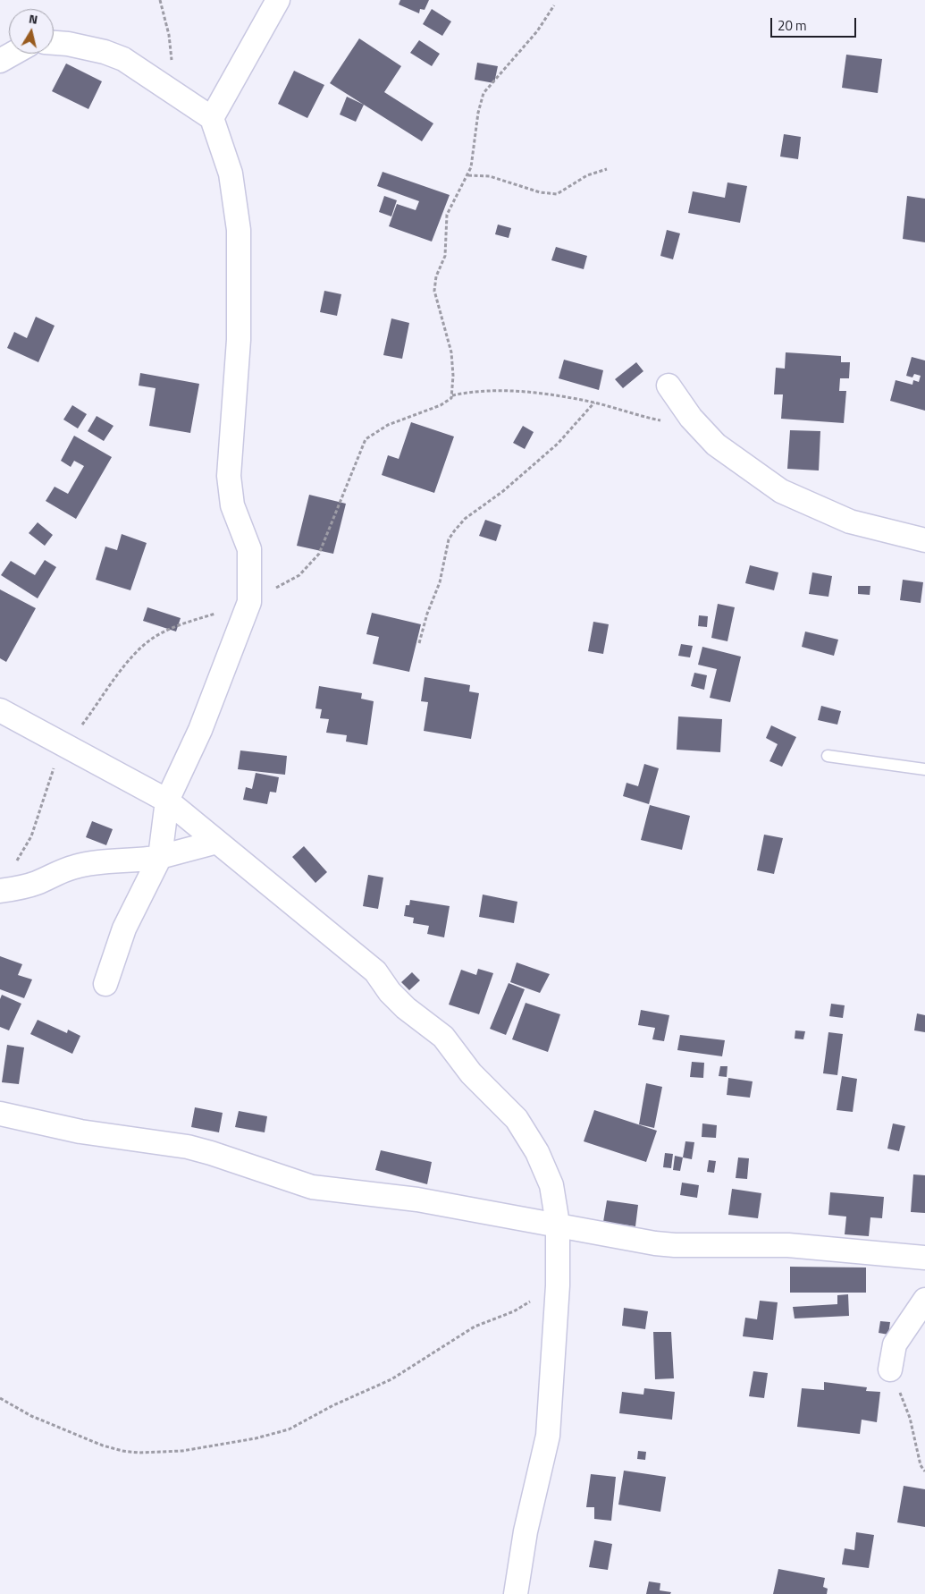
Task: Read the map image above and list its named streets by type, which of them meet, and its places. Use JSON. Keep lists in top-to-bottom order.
{
  "scale_bar": "20 m",
  "north": "top"
}
